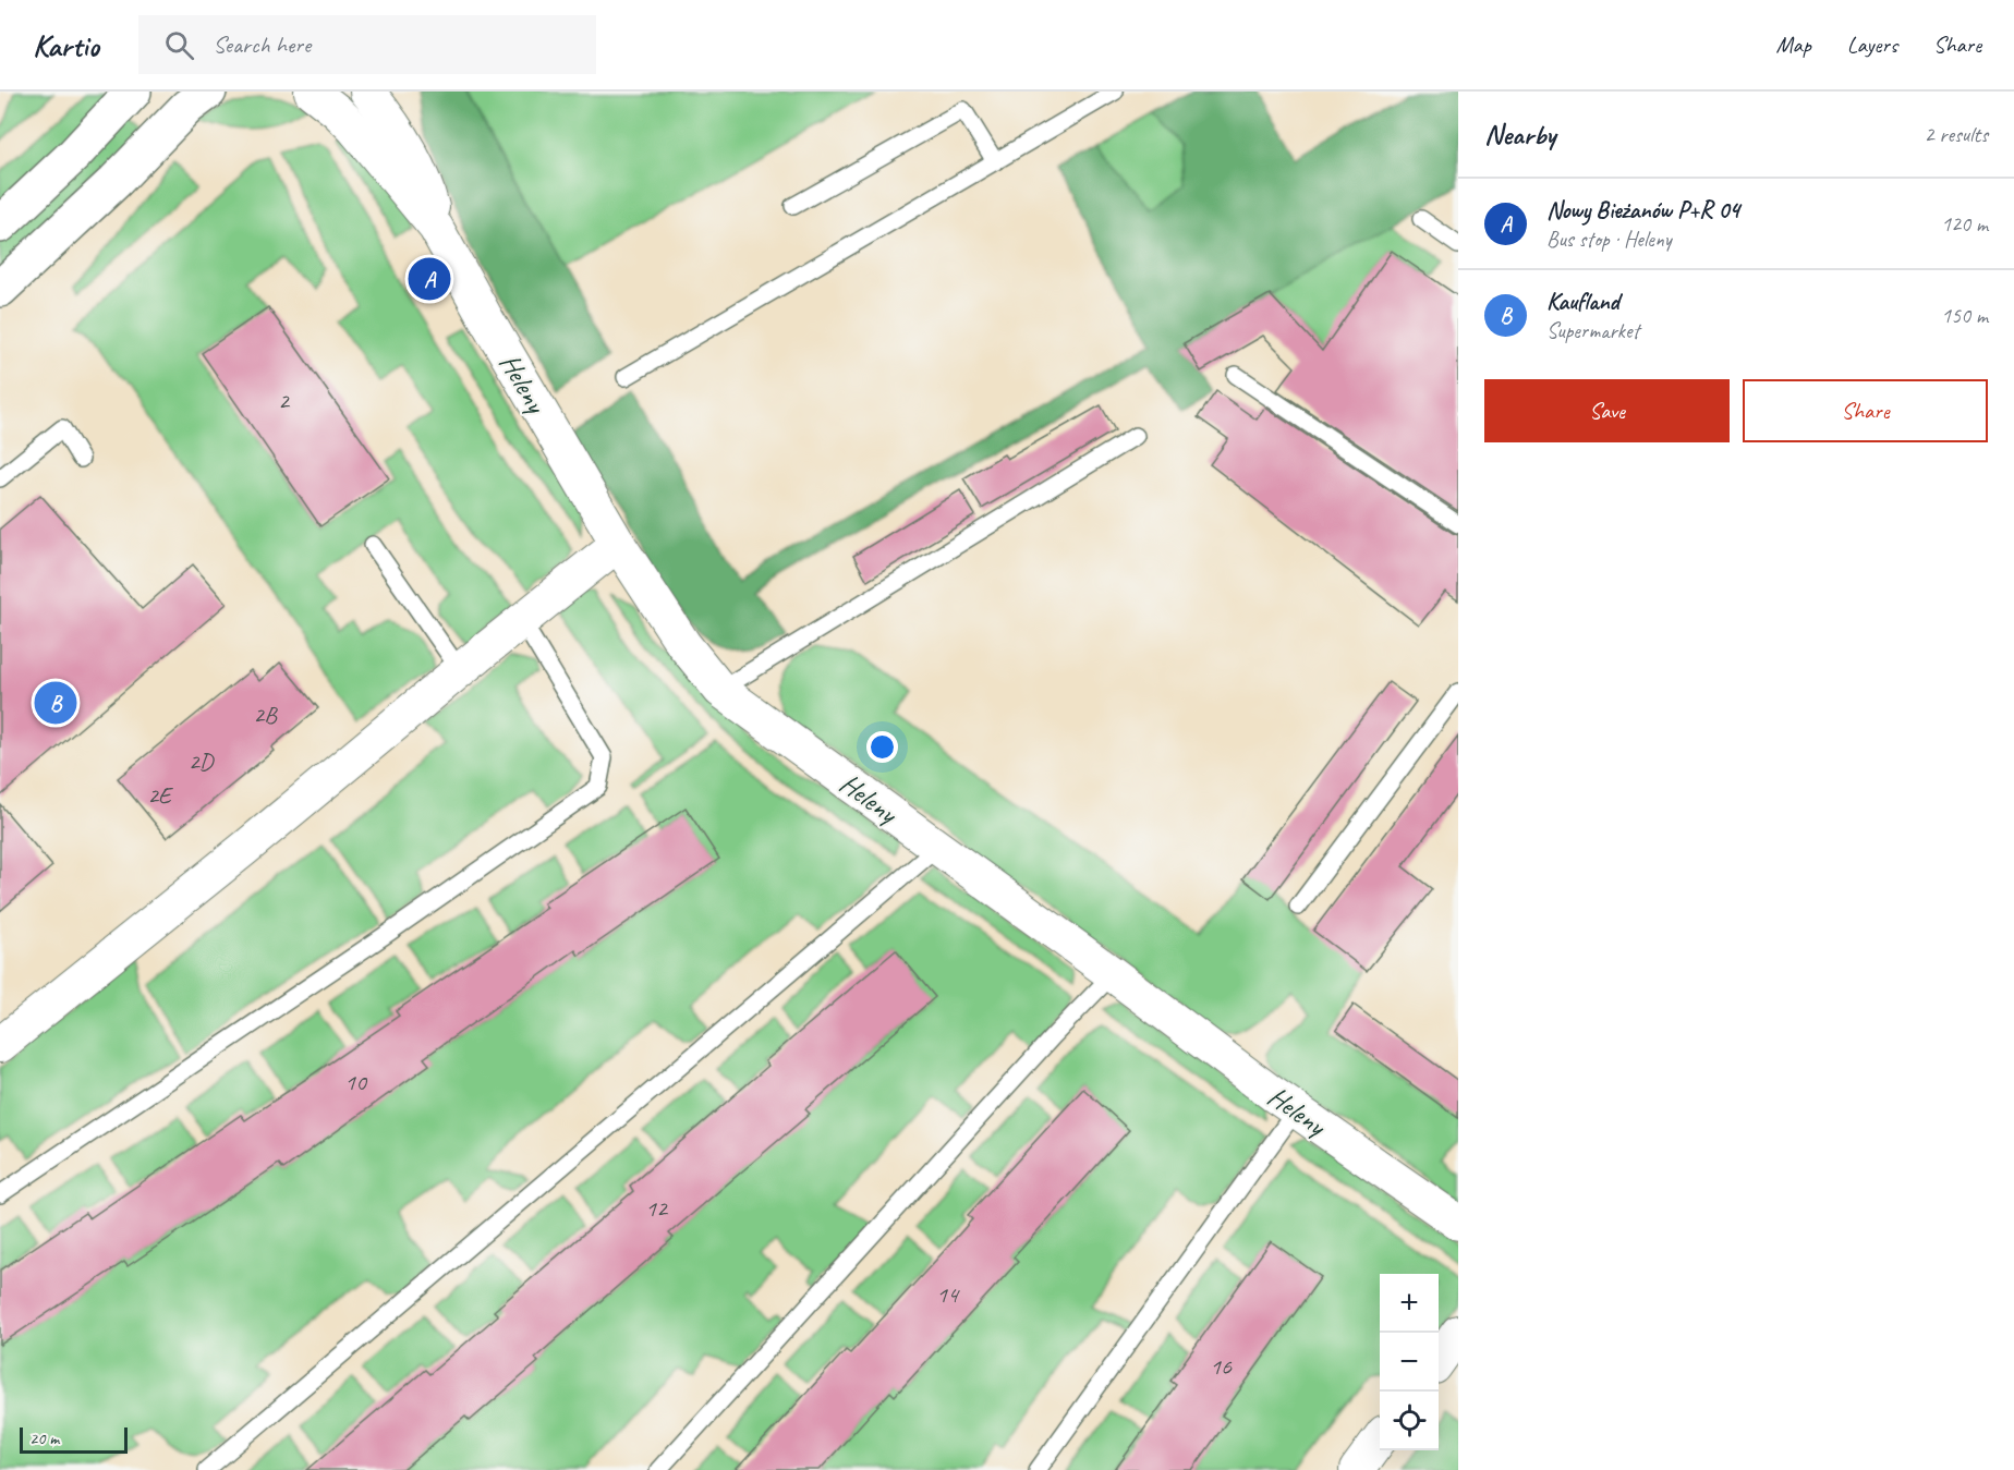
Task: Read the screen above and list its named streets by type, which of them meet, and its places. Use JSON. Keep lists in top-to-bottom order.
{
  "streets": {
    "street": ["Heleny"]
  },
  "house_numbers": [
    "2",
    "2B",
    "2D",
    "2E",
    "10",
    "12",
    "14",
    "16"
  ],
  "scale_bar": "20 m",
  "page": {
    "header": "Kartio",
    "search": "Search here",
    "nav": ["Map", "Layers", "Share"],
    "heading": ["Nearby", "2 results"],
    "list": [
      {
        "mark": "A",
        "name": "Nowy Bieżanów P+R 04",
        "note": "Bus stop · Heleny",
        "value": "120 m"
      },
      {
        "mark": "B",
        "name": "Kaufland",
        "note": "Supermarket",
        "value": "150 m"
      }
    ],
    "pins": ["A", "B"],
    "buttons": ["Save", "Share"],
    "map_buttons": ["+", "−"],
    "scale": "20 m"
  }
}
